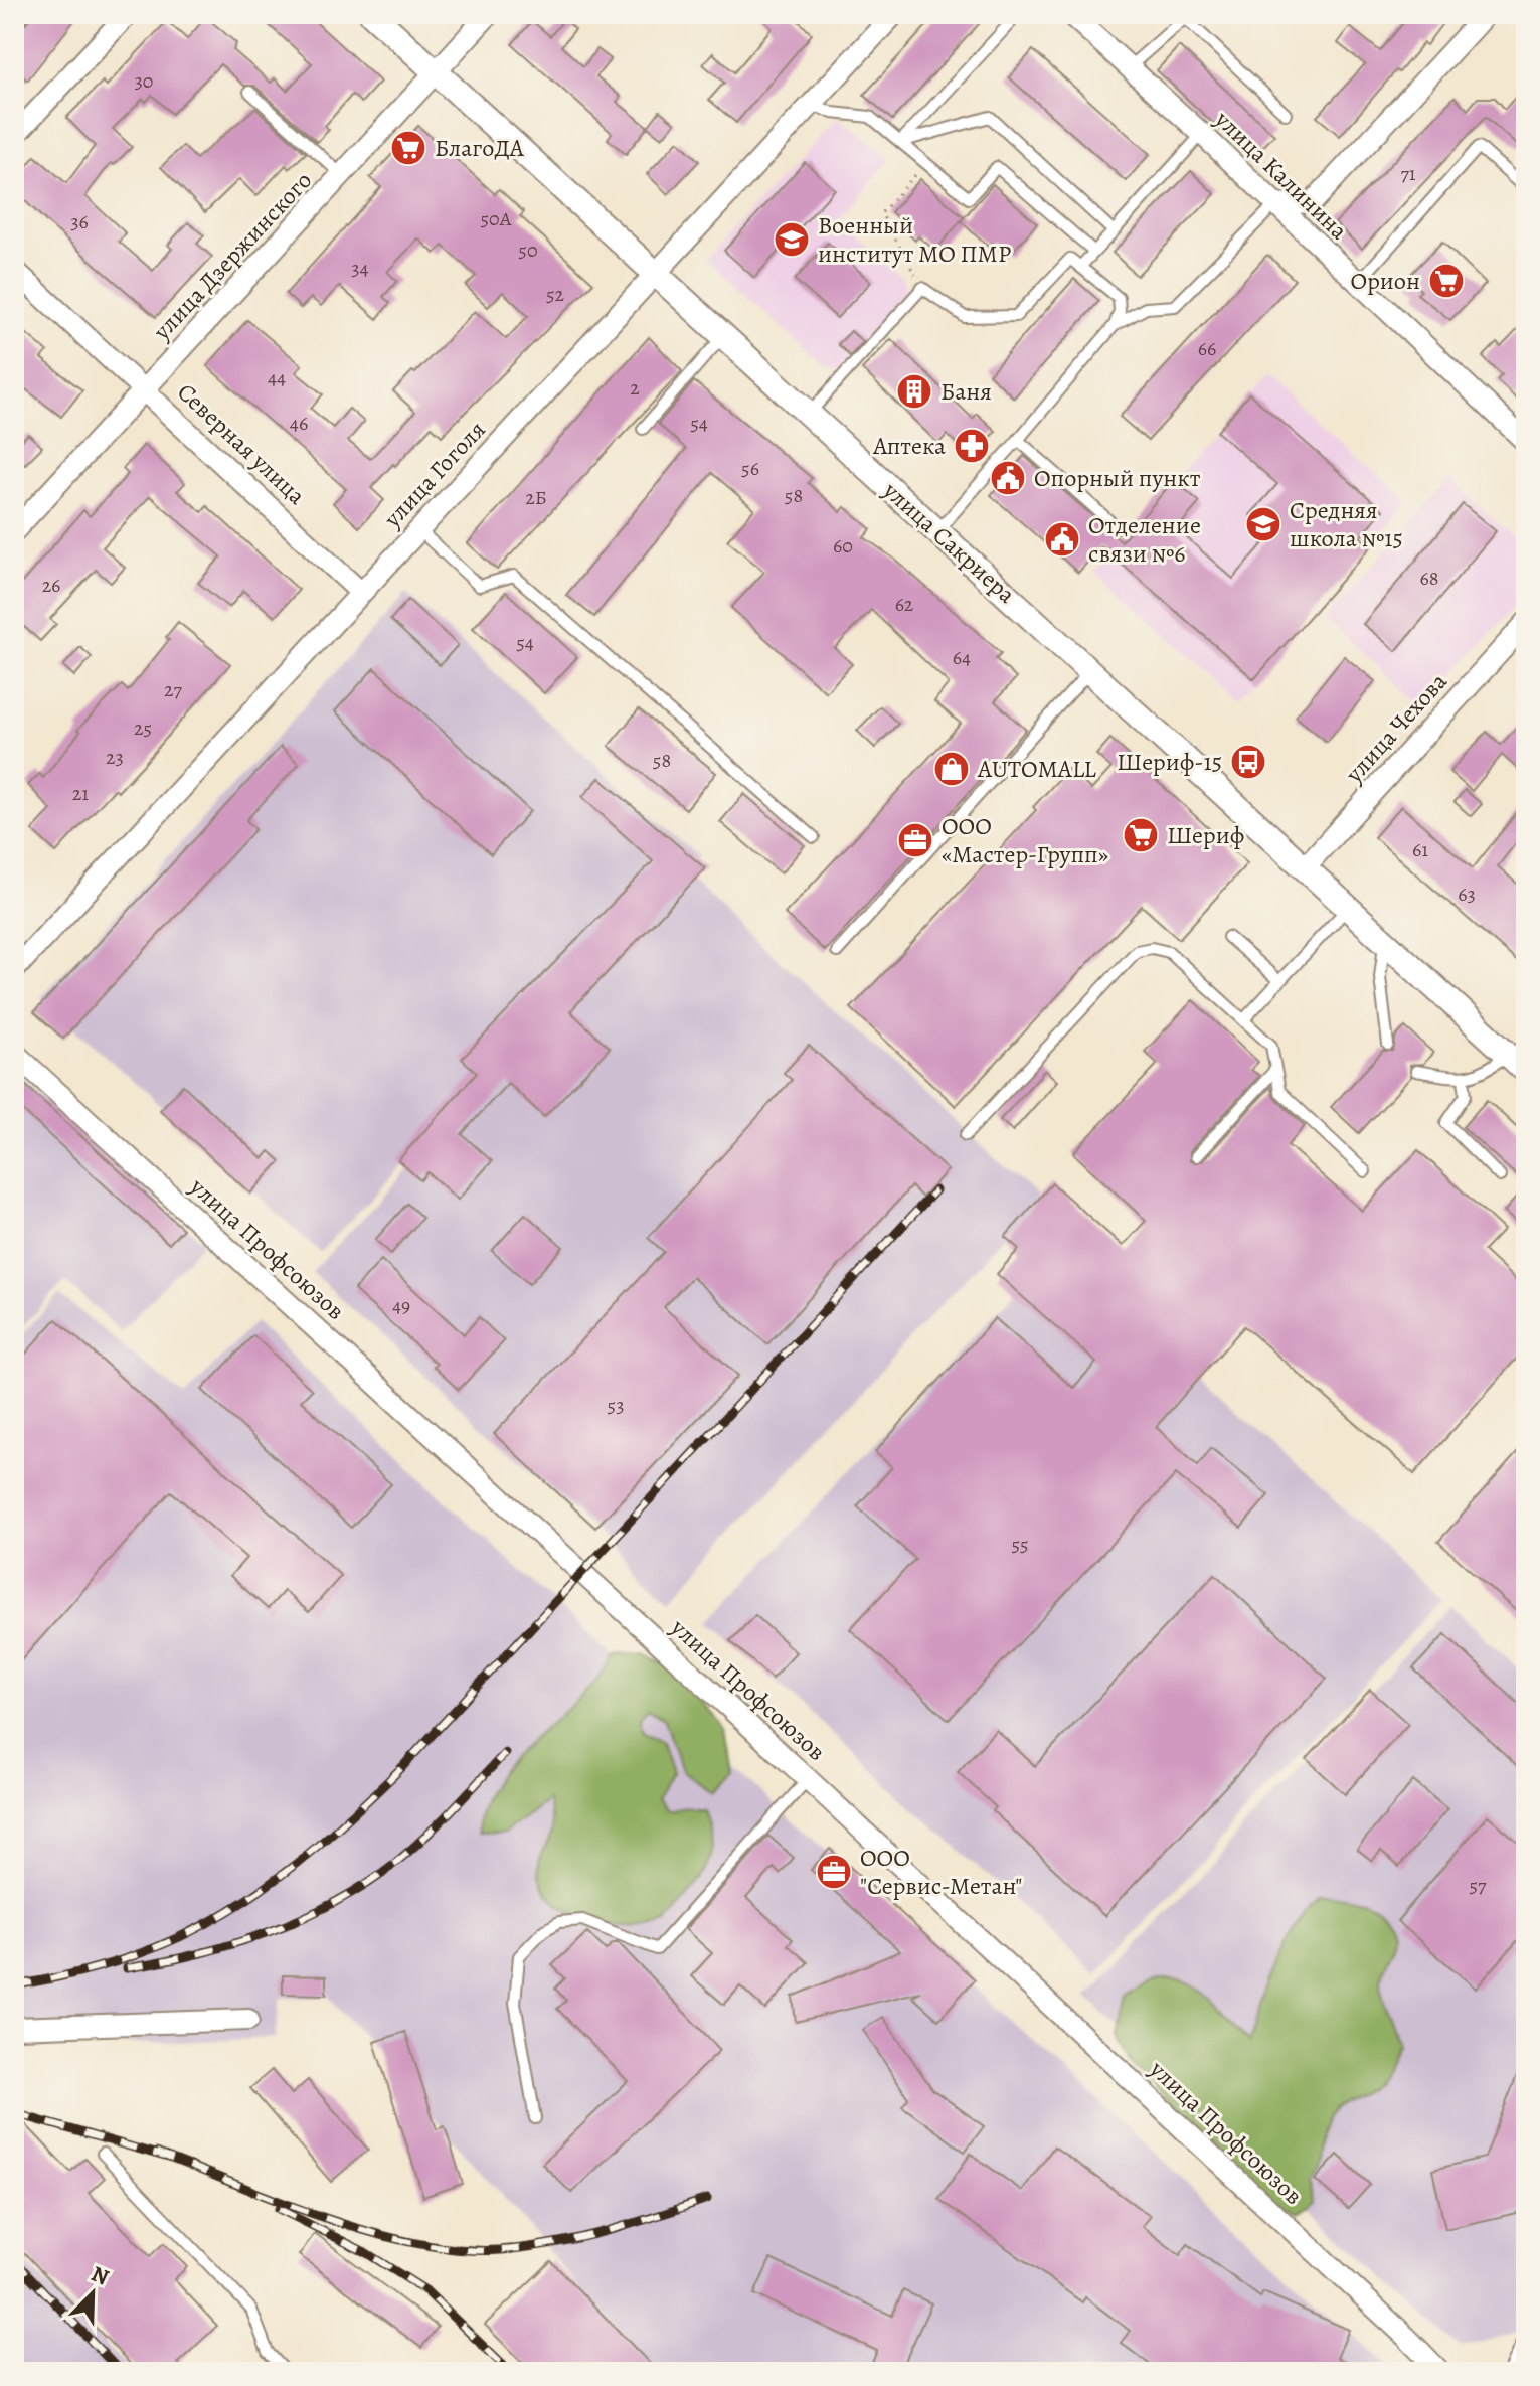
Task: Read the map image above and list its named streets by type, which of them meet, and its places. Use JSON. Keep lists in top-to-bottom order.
{
  "streets": {
    "street": [
      "улица Калинина",
      "улица Дзержинского",
      "Северная улица",
      "улица Гоголя",
      "улица Сакриера",
      "улица Чехова",
      "улица Профсоюзов"
    ]
  },
  "crossings": [
    ["улица Дзержинского", "Северная улица"],
    ["улица Дзержинского", "улица Сакриера"],
    ["Северная улица", "улица Гоголя"],
    ["улица Гоголя", "улица Сакриера"],
    ["улица Сакриера", "улица Чехова"]
  ],
  "places": {
    "supermarket": ["БлагоДА", "Орион", "Шериф"],
    "school or university": ["Военный институт МО ПМР", "Средняя школа №15"],
    "building": ["Баня"],
    "pharmacy": ["Аптека"],
    "public building": ["Опорный пункт", "Отделение связи №6"],
    "bus stop": ["Шериф-15"],
    "shop": ["AUTOMALL"],
    "office": ["ООО «Мастер-Групп»", "ООО \"Сервис-Метан\""]
  },
  "house_numbers": [
    "30",
    "71",
    "50А",
    "36",
    "50",
    "34",
    "52",
    "66",
    "44",
    "2",
    "46",
    "54",
    "56",
    "58",
    "2Б",
    "60",
    "68",
    "26",
    "62",
    "54",
    "64",
    "27",
    "25",
    "23",
    "58",
    "21",
    "61",
    "63",
    "49",
    "53",
    "55",
    "57"
  ],
  "north": "top right"
}
